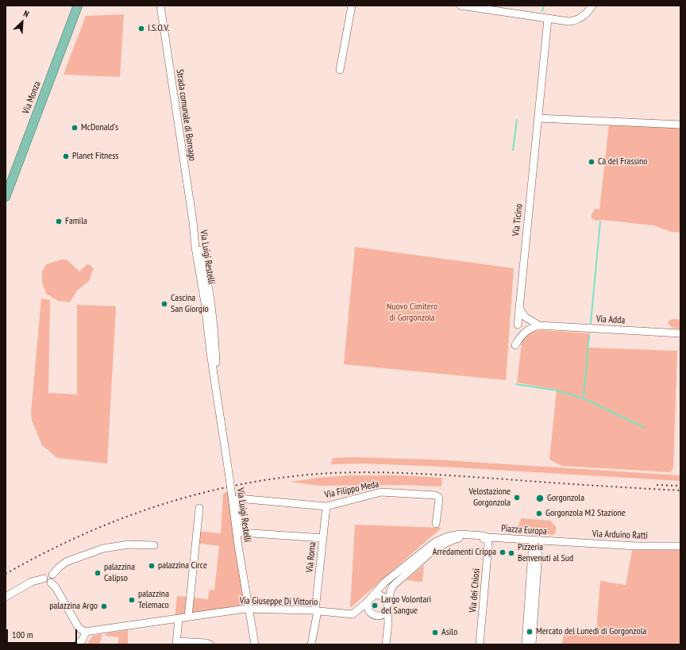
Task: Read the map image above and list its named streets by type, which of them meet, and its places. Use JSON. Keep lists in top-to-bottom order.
{
  "streets": {
    "main road": ["Via Monza"],
    "street": [
      "Strada comunale di Bornago",
      "Via Ticino",
      "Via Luigi Restelli",
      "Via Adda",
      "Via Filippo Meda",
      "Piazza Europa",
      "Via Arduino Ratti",
      "Via Roma",
      "Via dei Chiosi",
      "Via Giuseppe Di Vittorio"
    ]
  },
  "crossings": [
    ["Strada comunale di Bornago", "Via Luigi Restelli"],
    ["Via Ticino", "Via Adda"],
    ["Via Luigi Restelli", "Via Giuseppe Di Vittorio"],
    ["Via Filippo Meda", "Via Roma"],
    ["Piazza Europa", "Via Arduino Ratti"],
    ["Piazza Europa", "Via dei Chiosi"],
    ["Via Roma", "Via Giuseppe Di Vittorio"]
  ],
  "parks": ["Nuovo Cimitero di Gorgonzola"],
  "places": [
    "I.S.O.V.",
    "McDonald's",
    "Planet Fitness",
    "Cà del Frassino",
    "Famila",
    "Cascina San Giorgio",
    "Velostazione Gorgonzola",
    "Gorgonzola",
    "Gorgonzola M2 Stazione",
    "Arredamenti Crippa",
    "Pizzeria Benvenuti al Sud",
    "palazzina Circe",
    "palazzina Calipso",
    "palazzina Telemaco",
    "Largo Volontari del Sangue",
    "palazzina Argo",
    "Mercato del Lunedì di Gorgonzola",
    "Asilo"
  ],
  "scale_bar": "100 m",
  "north": "top right"
}
